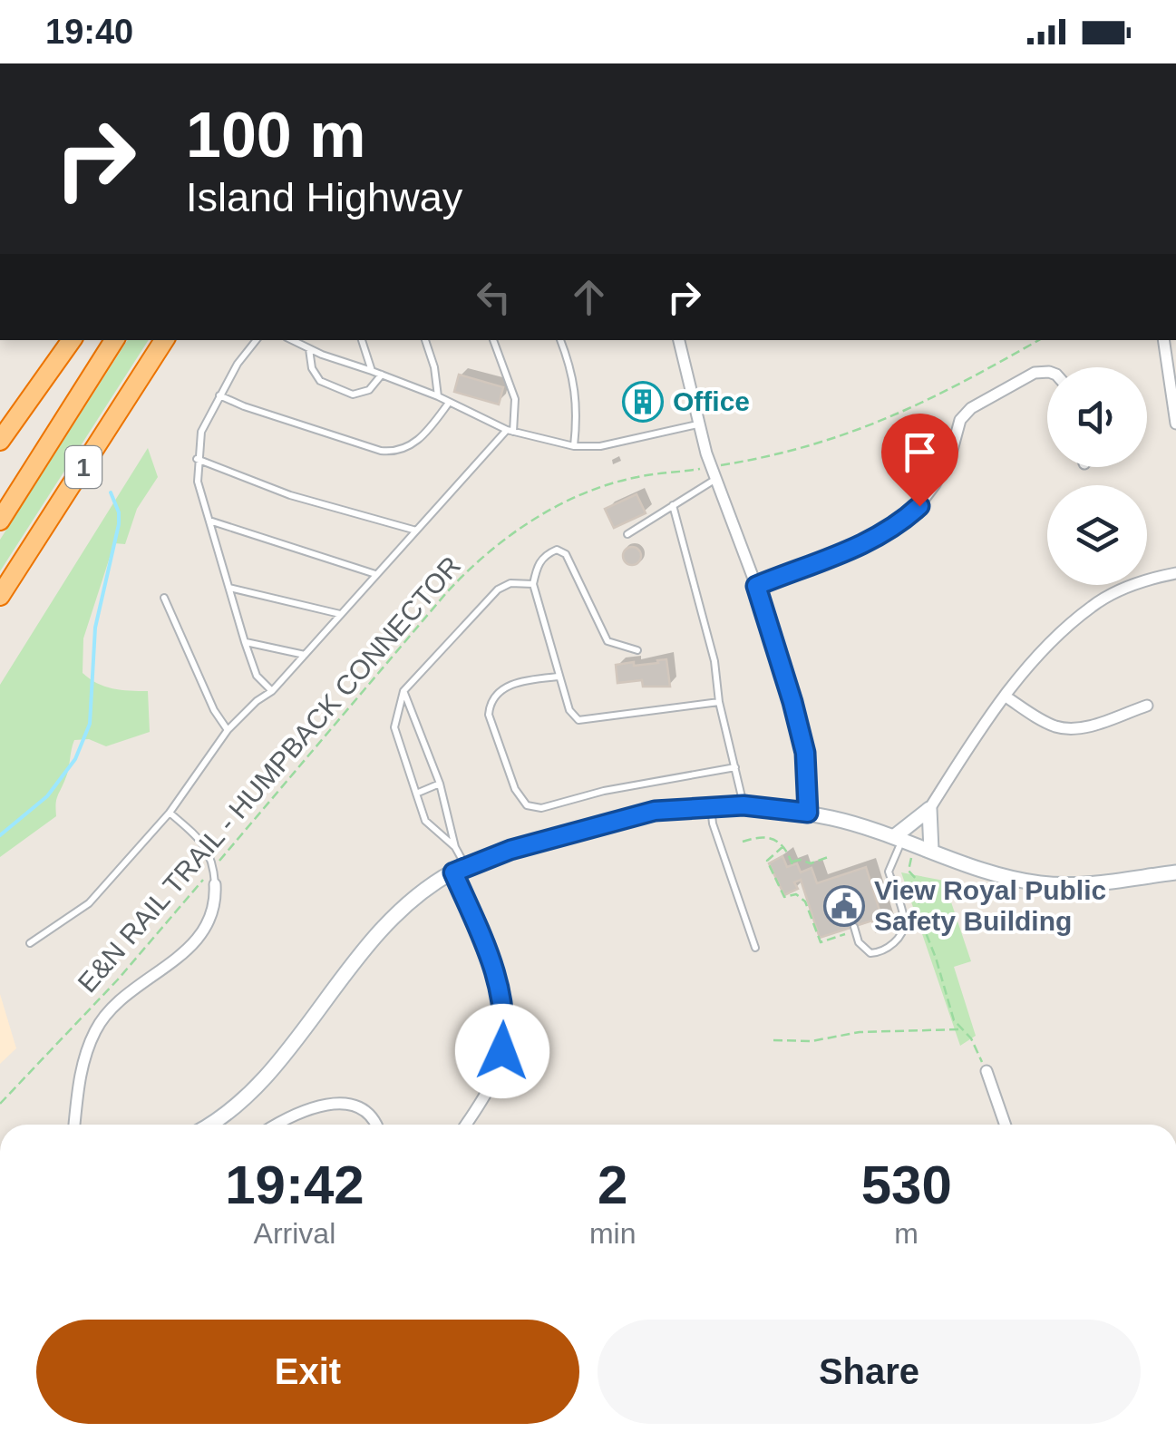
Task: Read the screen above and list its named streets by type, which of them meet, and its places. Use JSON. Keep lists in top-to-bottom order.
{
  "streets": {
    "highway": ["1"],
    "path": ["E&N RAIL TRAIL - HUMPBACK CONNECTOR"]
  },
  "places": {
    "building": ["Office"],
    "public building": ["View Royal Public Safety Building"]
  },
  "page": {
    "status": "19:40",
    "turn": ["100 m", "Island Highway"],
    "eta": [
      "19:42",
      "Arrival",
      "2",
      "min",
      "530",
      "m"
    ],
    "buttons": ["Exit", "Share"]
  }
}
